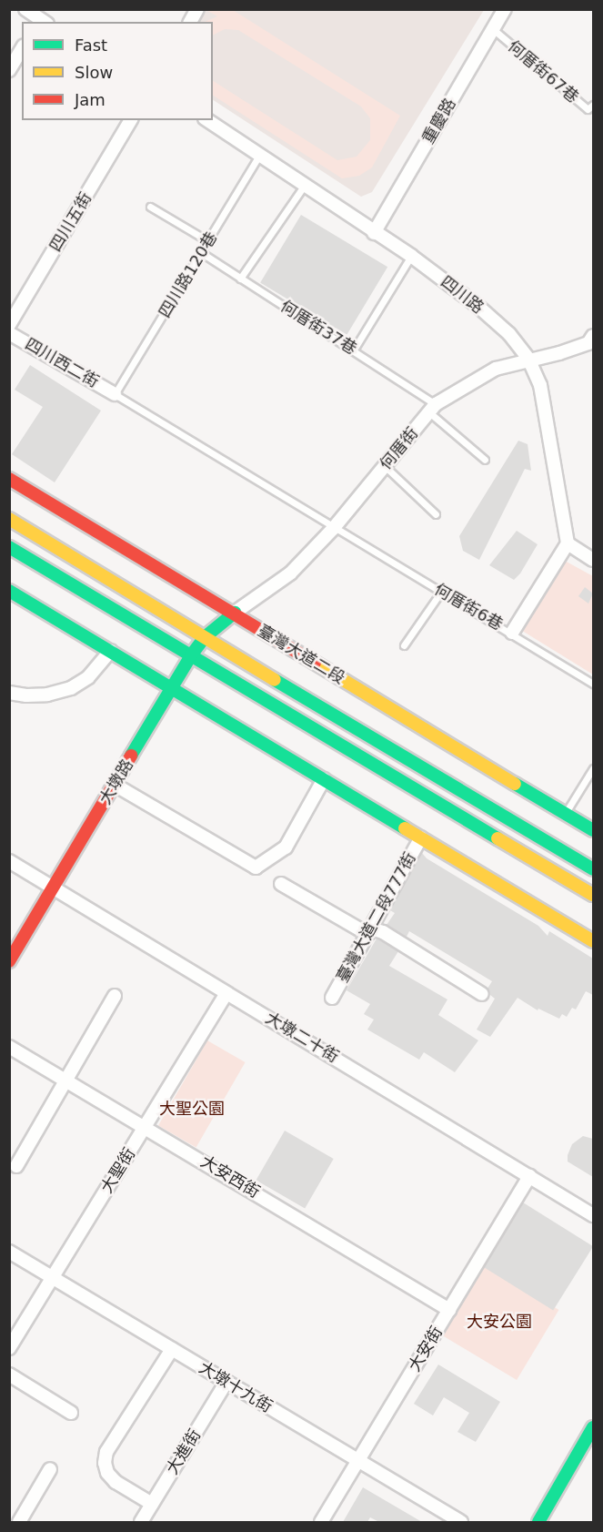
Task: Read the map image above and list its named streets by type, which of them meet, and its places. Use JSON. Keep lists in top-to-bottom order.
{
  "streets": {
    "main road": ["臺灣大道二段", "大墩路"],
    "street": [
      "重慶路",
      "四川五街",
      "四川路",
      "四川西二街",
      "何厝街",
      "何厝街6巷",
      "臺灣大道二段777街",
      "大墩二十街",
      "大聖街",
      "大安西街",
      "大安街",
      "大墩十九街",
      "大進街"
    ],
    "lane": ["何厝街67巷", "四川路120巷", "何厝街37巷"]
  },
  "crossings": [
    ["何厝街67巷", "重慶路"],
    ["重慶路", "四川路"],
    ["四川路120巷", "四川路"],
    ["四川路120巷", "何厝街37巷"],
    ["四川路120巷", "四川西二街"],
    ["四川路120巷", "何厝街6巷"],
    ["四川路", "何厝街"],
    ["四川路", "何厝街6巷"],
    ["何厝街37巷", "何厝街"],
    ["四川西二街", "何厝街6巷"],
    ["何厝街", "何厝街6巷"],
    ["何厝街", "臺灣大道二段"],
    ["何厝街", "大墩路"],
    ["臺灣大道二段", "大墩路"],
    ["大墩路", "大墩二十街"],
    ["大墩二十街", "大聖街"],
    ["大墩二十街", "大安街"],
    ["大聖街", "大安西街"],
    ["大聖街", "大墩十九街"],
    ["大安西街", "大安街"],
    ["大安街", "大墩十九街"],
    ["大墩十九街", "大進街"]
  ],
  "parks": ["大聖公園", "大安公園"],
  "legend": ["Fast", "Slow", "Jam"]
}
